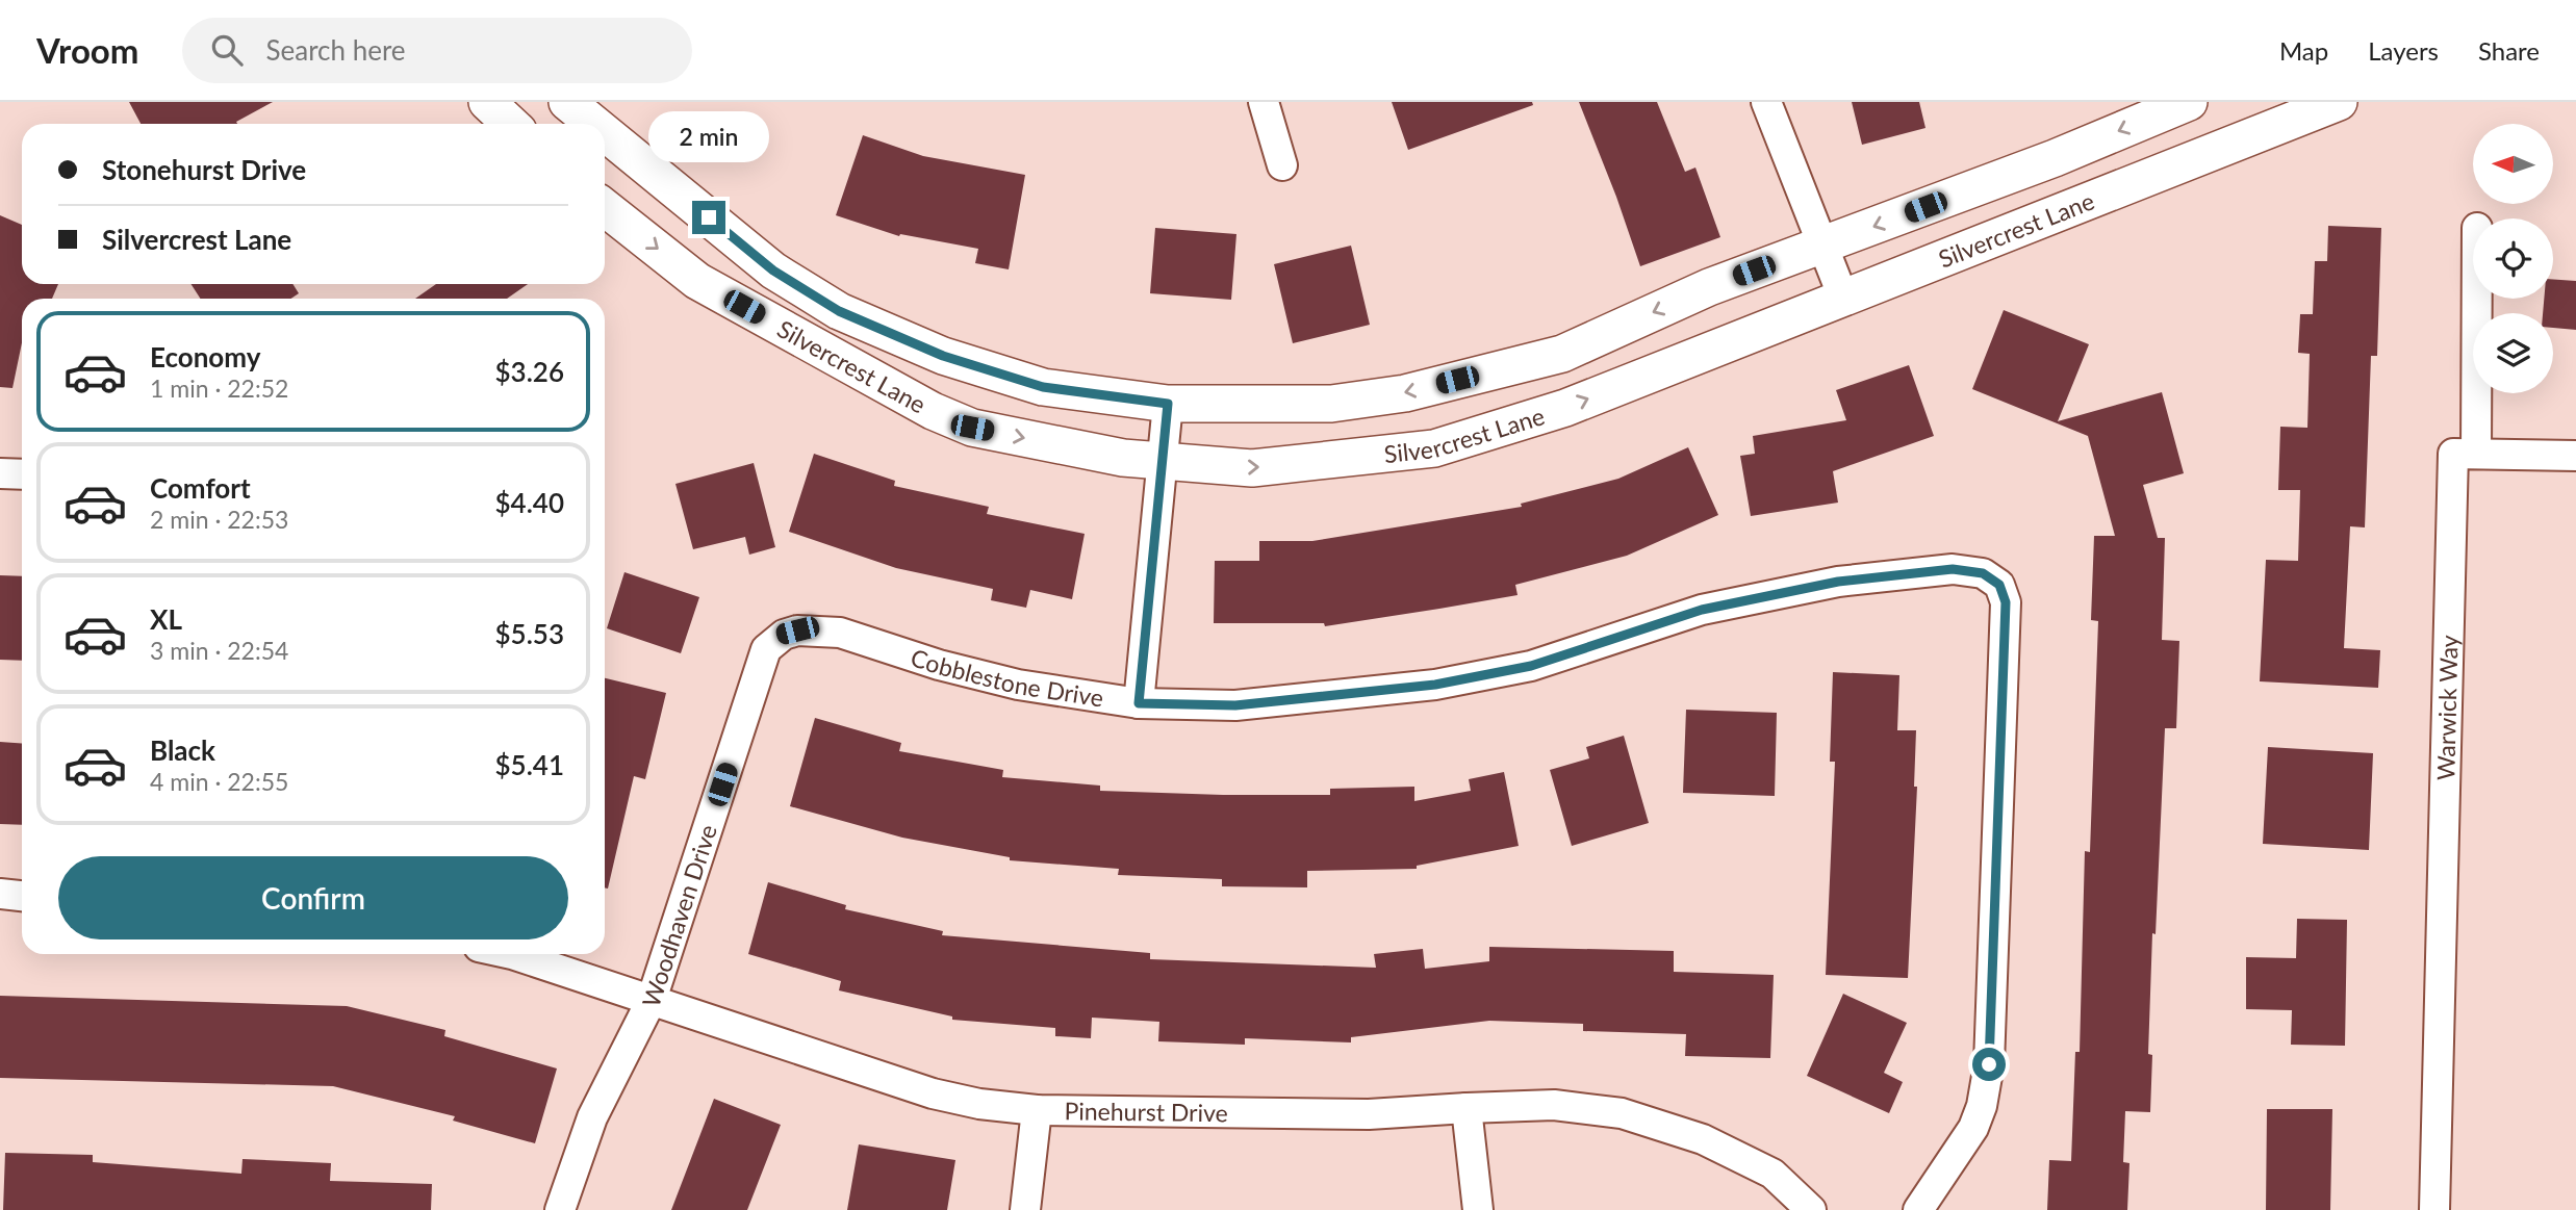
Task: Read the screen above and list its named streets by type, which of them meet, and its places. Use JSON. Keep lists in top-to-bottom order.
{
  "streets": {
    "street": [
      "Silvercrest Lane",
      "Cobblestone Drive",
      "Warwick Way",
      "Woodhaven Drive",
      "Pinehurst Drive"
    ]
  },
  "crossings": [
    ["Cobblestone Drive", "Woodhaven Drive"],
    ["Woodhaven Drive", "Pinehurst Drive"]
  ],
  "north": "left",
  "page": {
    "header": "Vroom",
    "search": "Search here",
    "nav": ["Map", "Layers", "Share"],
    "bubble": "2 min",
    "banner": ["Stonehurst Drive", "Silvercrest Lane"],
    "list": [
      {
        "name": "Economy",
        "note": "1 min · 22:52",
        "value": "$3.26"
      },
      {
        "name": "Comfort",
        "note": "2 min · 22:53",
        "value": "$4.40"
      },
      {
        "name": "XL",
        "note": "3 min · 22:54",
        "value": "$5.53"
      },
      {
        "name": "Black",
        "note": "4 min · 22:55",
        "value": "$5.41"
      }
    ],
    "buttons": "Confirm"
  }
}
